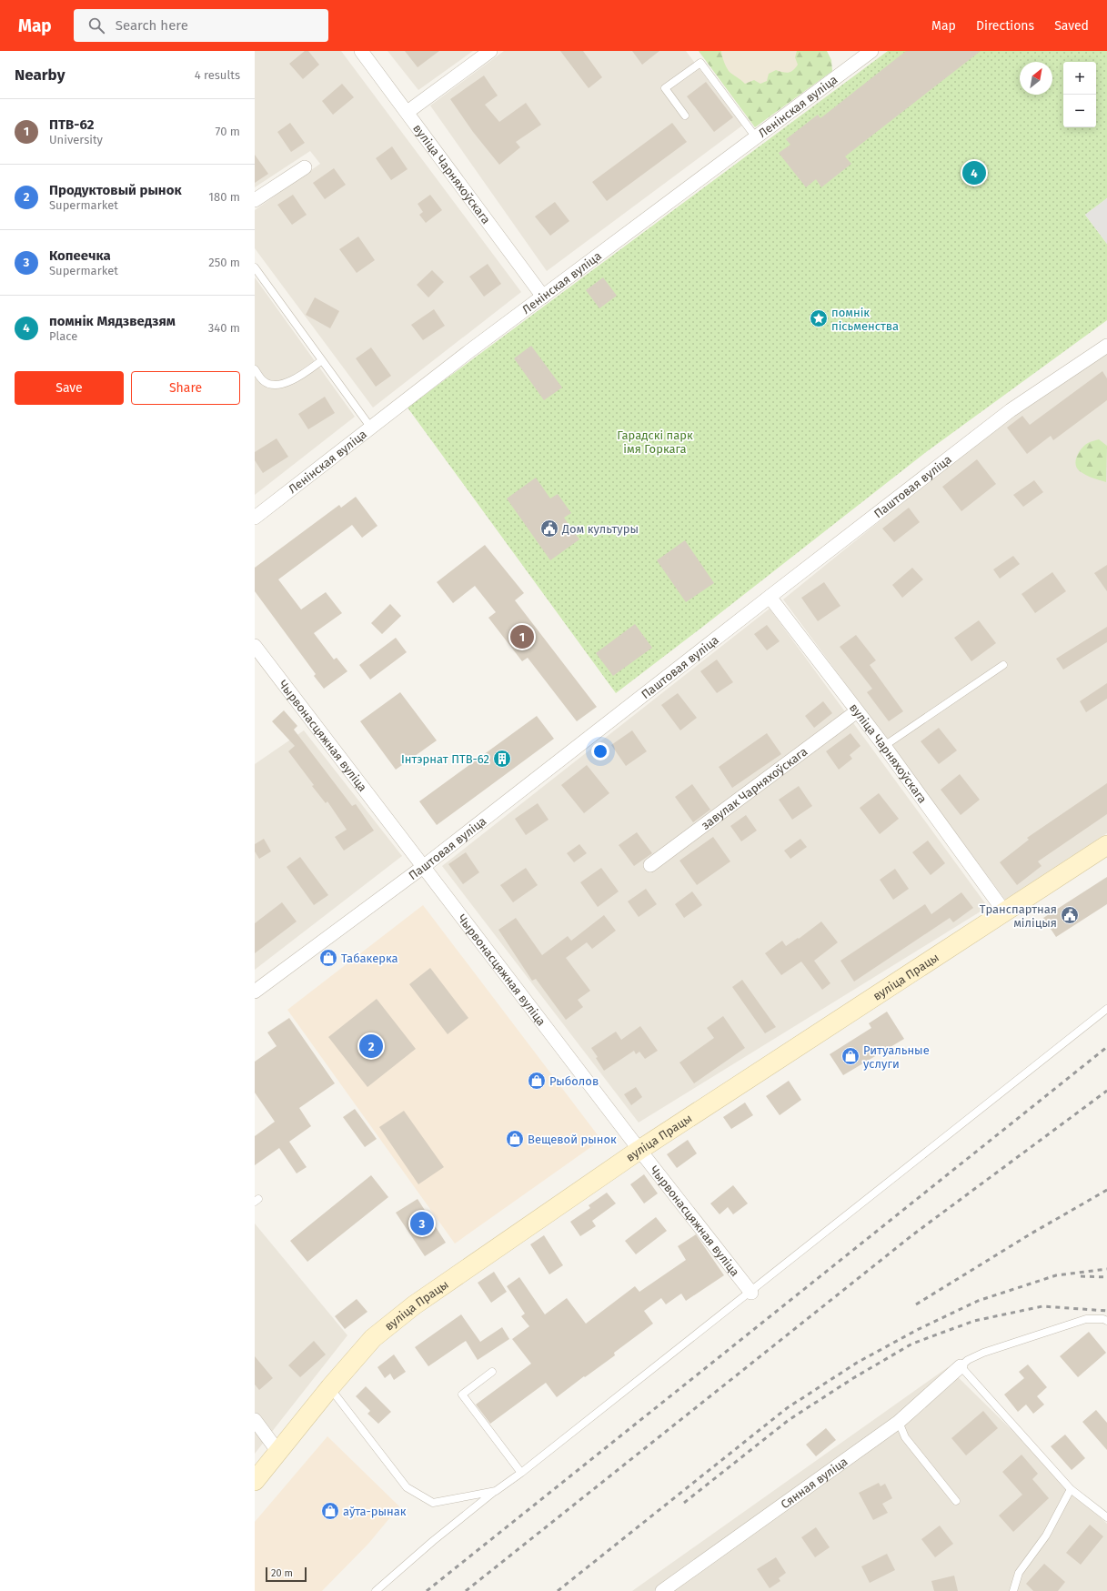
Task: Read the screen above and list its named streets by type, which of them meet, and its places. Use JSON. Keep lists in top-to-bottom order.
{
  "streets": {
    "main road": ["вуліца Працы"],
    "street": [
      "Ленінская вуліца",
      "вуліца Чарняхоўскага",
      "Паштовая вуліца",
      "Чырвонасцяжная вуліца",
      "завулак Чарняхоўскага",
      "Сянная вуліца"
    ]
  },
  "crossings": [
    ["Ленінская вуліца", "вуліца Чарняхоўскага"],
    ["вуліца Чарняхоўскага", "Паштовая вуліца"],
    ["вуліца Чарняхоўскага", "завулак Чарняхоўскага"],
    ["вуліца Чарняхоўскага", "вуліца Працы"],
    ["Паштовая вуліца", "Чырвонасцяжная вуліца"],
    ["Чырвонасцяжная вуліца", "вуліца Працы"]
  ],
  "parks": ["Гарадскі парк імя Горкага"],
  "places": {
    "place": ["помнік пісьменства"],
    "public building": ["Дом культуры", "Транспартная міліцыя"],
    "building": ["Інтэрнат ПТВ-62"],
    "shop": [
      "Табакерка",
      "Ритуальные услуги",
      "Рыболов",
      "Вещевой рынок",
      "аўта-рынак"
    ]
  },
  "scale_bar": "20 m",
  "north": "top right",
  "page": {
    "header": "Map",
    "search": "Search here",
    "nav": ["Map", "Directions", "Saved"],
    "heading": ["Nearby", "4 results"],
    "map_buttons": ["+", "−"],
    "list": [
      {
        "mark": "1",
        "name": "ПТВ-62",
        "note": "University",
        "value": "70 m"
      },
      {
        "mark": "2",
        "name": "Продуктовый рынок",
        "note": "Supermarket",
        "value": "180 m"
      },
      {
        "mark": "3",
        "name": "Копеечка",
        "note": "Supermarket",
        "value": "250 m"
      },
      {
        "mark": "4",
        "name": "помнік Мядзведзям",
        "note": "Place",
        "value": "340 m"
      }
    ],
    "pins": [
      "4",
      "1",
      "2",
      "3"
    ],
    "buttons": ["Save", "Share"],
    "scale": "20 m"
  }
}
